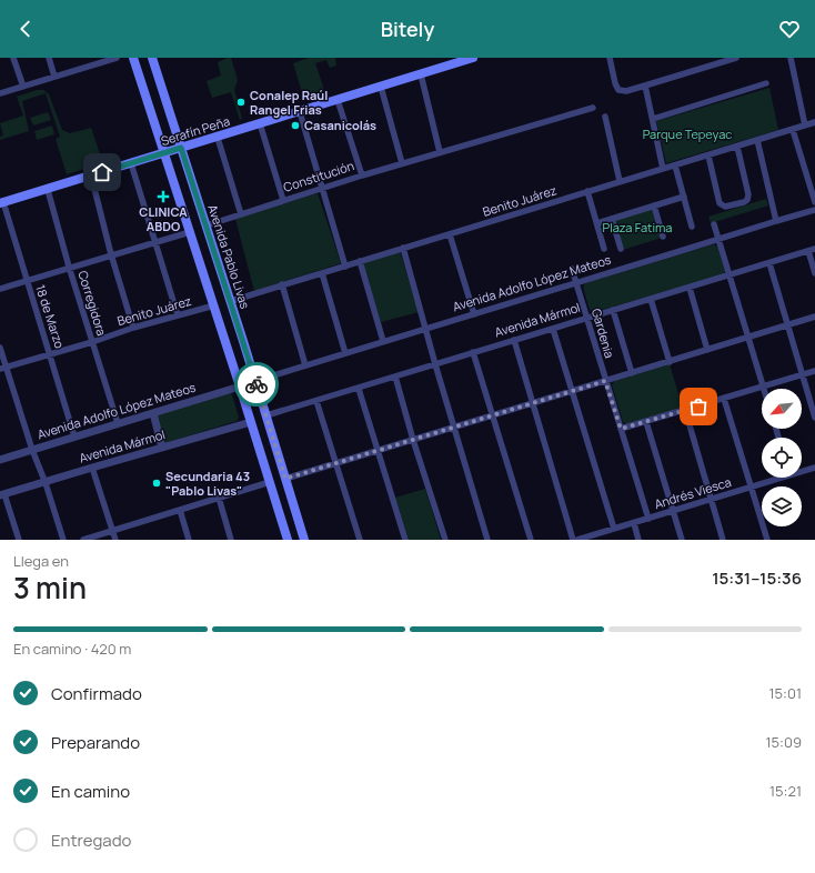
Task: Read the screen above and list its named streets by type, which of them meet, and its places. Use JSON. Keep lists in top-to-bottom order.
{
  "streets": {
    "main road": ["Serafín Peña", "Avenida Pablo Livas"],
    "street": [
      "Constitución",
      "Benito Juárez",
      "Avenida Adolfo López Mateos",
      "Corregidora",
      "18 de Marzo",
      "Avenida Mármol",
      "Gardenia",
      "Andrés Viesca"
    ]
  },
  "crossings": [
    ["Serafín Peña", "Avenida Pablo Livas"],
    ["Serafín Peña", "Corregidora"],
    ["Serafín Peña", "18 de Marzo"],
    ["Constitución", "Avenida Pablo Livas"],
    ["Benito Juárez", "Avenida Pablo Livas"],
    ["Benito Juárez", "Corregidora"],
    ["Benito Juárez", "18 de Marzo"],
    ["Avenida Pablo Livas", "Avenida Adolfo López Mateos"],
    ["Avenida Pablo Livas", "Avenida Mármol"],
    ["Avenida Adolfo López Mateos", "Corregidora"],
    ["Avenida Adolfo López Mateos", "18 de Marzo"],
    ["Avenida Adolfo López Mateos", "Gardenia"],
    ["Avenida Mármol", "Gardenia"],
    ["Gardenia", "Andrés Viesca"]
  ],
  "parks": ["Parque Tepeyac", "Plaza Fatima"],
  "places": {
    "other": ["Conalep Raúl Rangel Frias", "Casanicolás", "Secundaria 43 \"Pablo Livas\""],
    "health": ["CLINICA ABDO"]
  },
  "north": "bottom left",
  "page": {
    "header": "Bitely",
    "heading": ["3 min", "Llega en", "15:31–15:36"],
    "bar": "En camino · 420 m",
    "list": [
      ["Confirmado", "15:01"],
      ["Preparando", "15:09"],
      ["En camino", "15:21"],
      "Entregado"
    ]
  }
}
